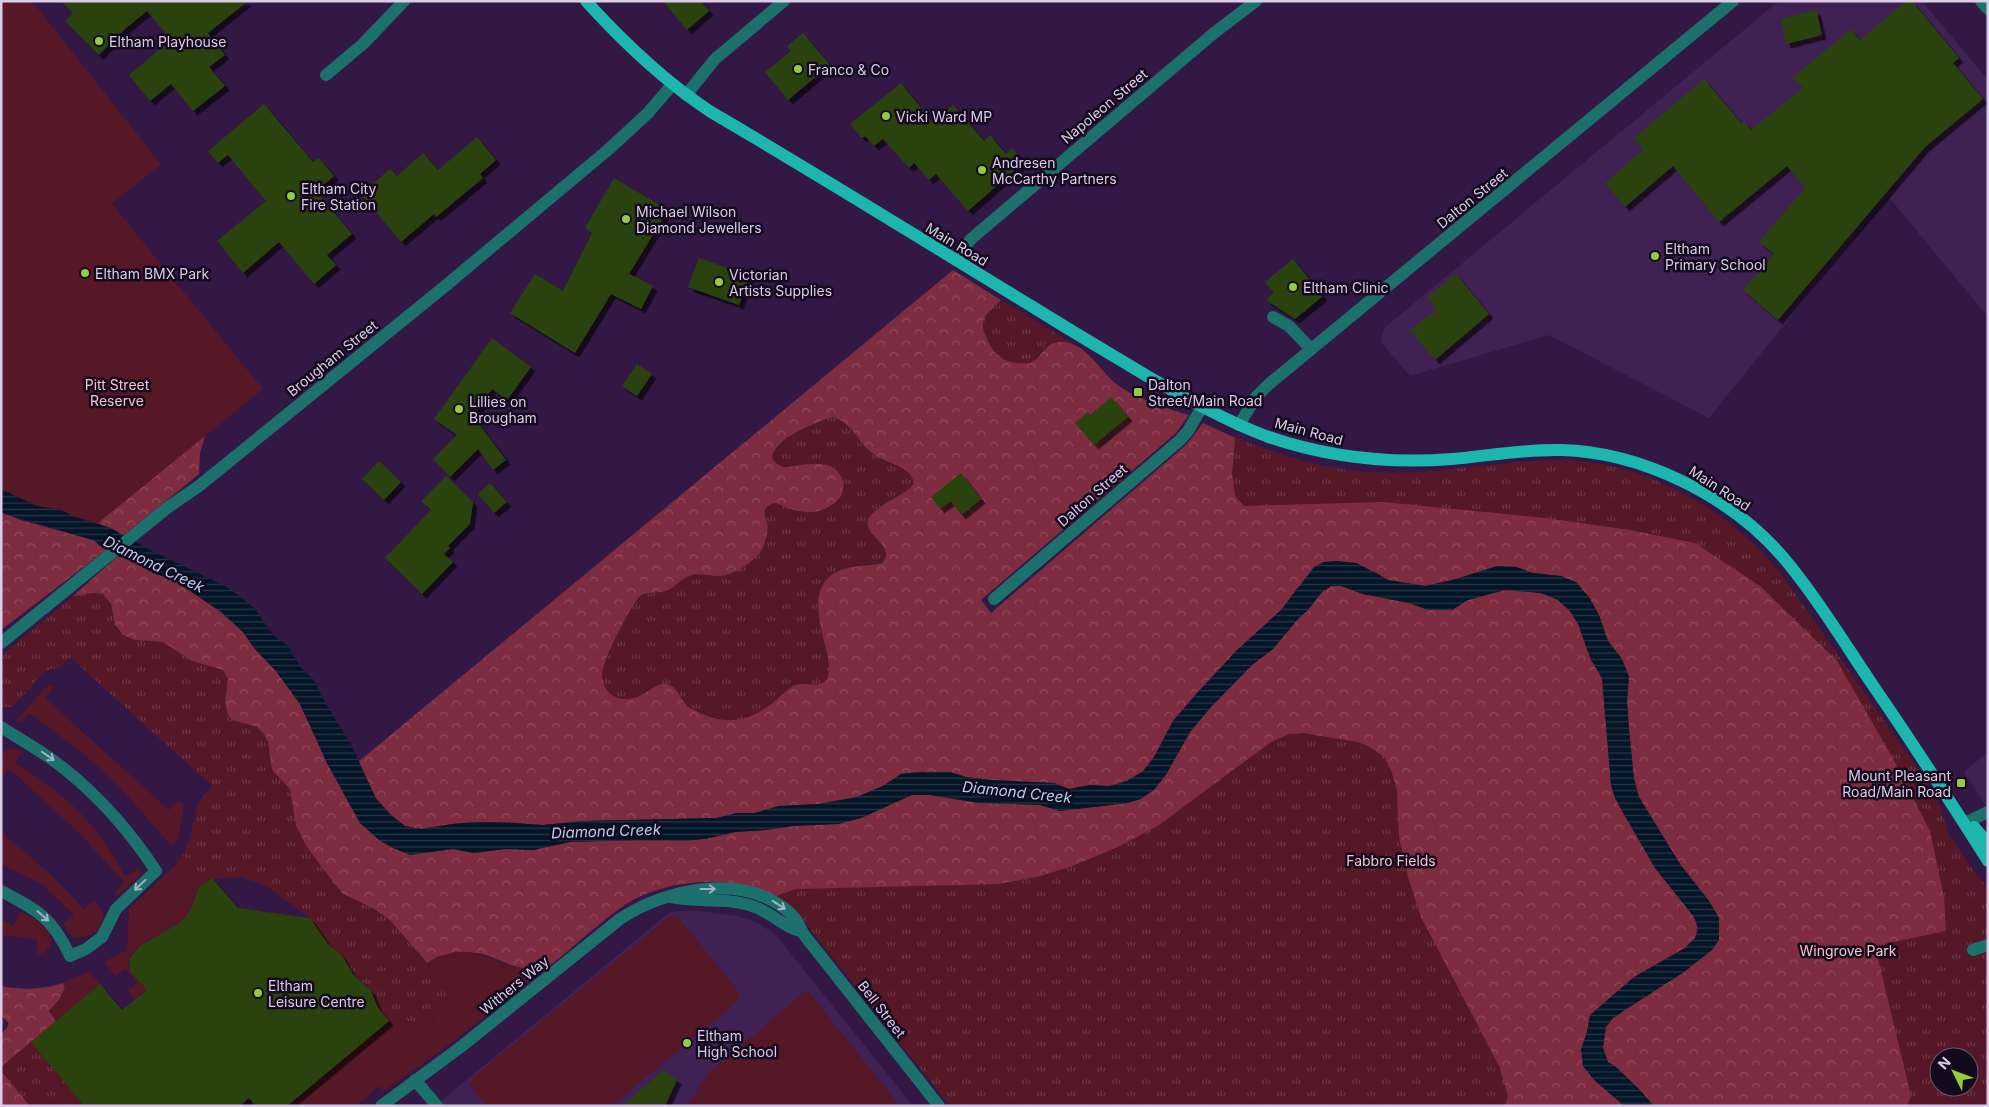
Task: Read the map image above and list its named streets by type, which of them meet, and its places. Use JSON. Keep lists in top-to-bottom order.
{
  "streets": {
    "main road": ["Main Road"],
    "street": [
      "Napoleon Street",
      "Dalton Street",
      "Brougham Street",
      "Withers Way",
      "Bell Street"
    ]
  },
  "crossings": [
    ["Napoleon Street", "Main Road"],
    ["Dalton Street", "Main Road"],
    ["Main Road", "Brougham Street"],
    ["Withers Way", "Bell Street"]
  ],
  "water": ["Diamond Creek"],
  "parks": ["Pitt Street Reserve", "Fabbro Fields", "Wingrove Park"],
  "places": {
    "other": [
      "Eltham Playhouse",
      "Franco & Co",
      "Vicki Ward MP",
      "Andresen McCarthy Partners",
      "Eltham City Fire Station",
      "Michael Wilson Diamond Jewellers",
      "Eltham Primary School",
      "Eltham BMX Park",
      "Victorian Artists Supplies",
      "Eltham Clinic",
      "Lillies on Brougham",
      "Eltham Leisure Centre",
      "Eltham High School"
    ],
    "transit": ["Dalton Street/Main Road", "Mount Pleasant Road/Main Road"]
  },
  "north": "top left"
}
